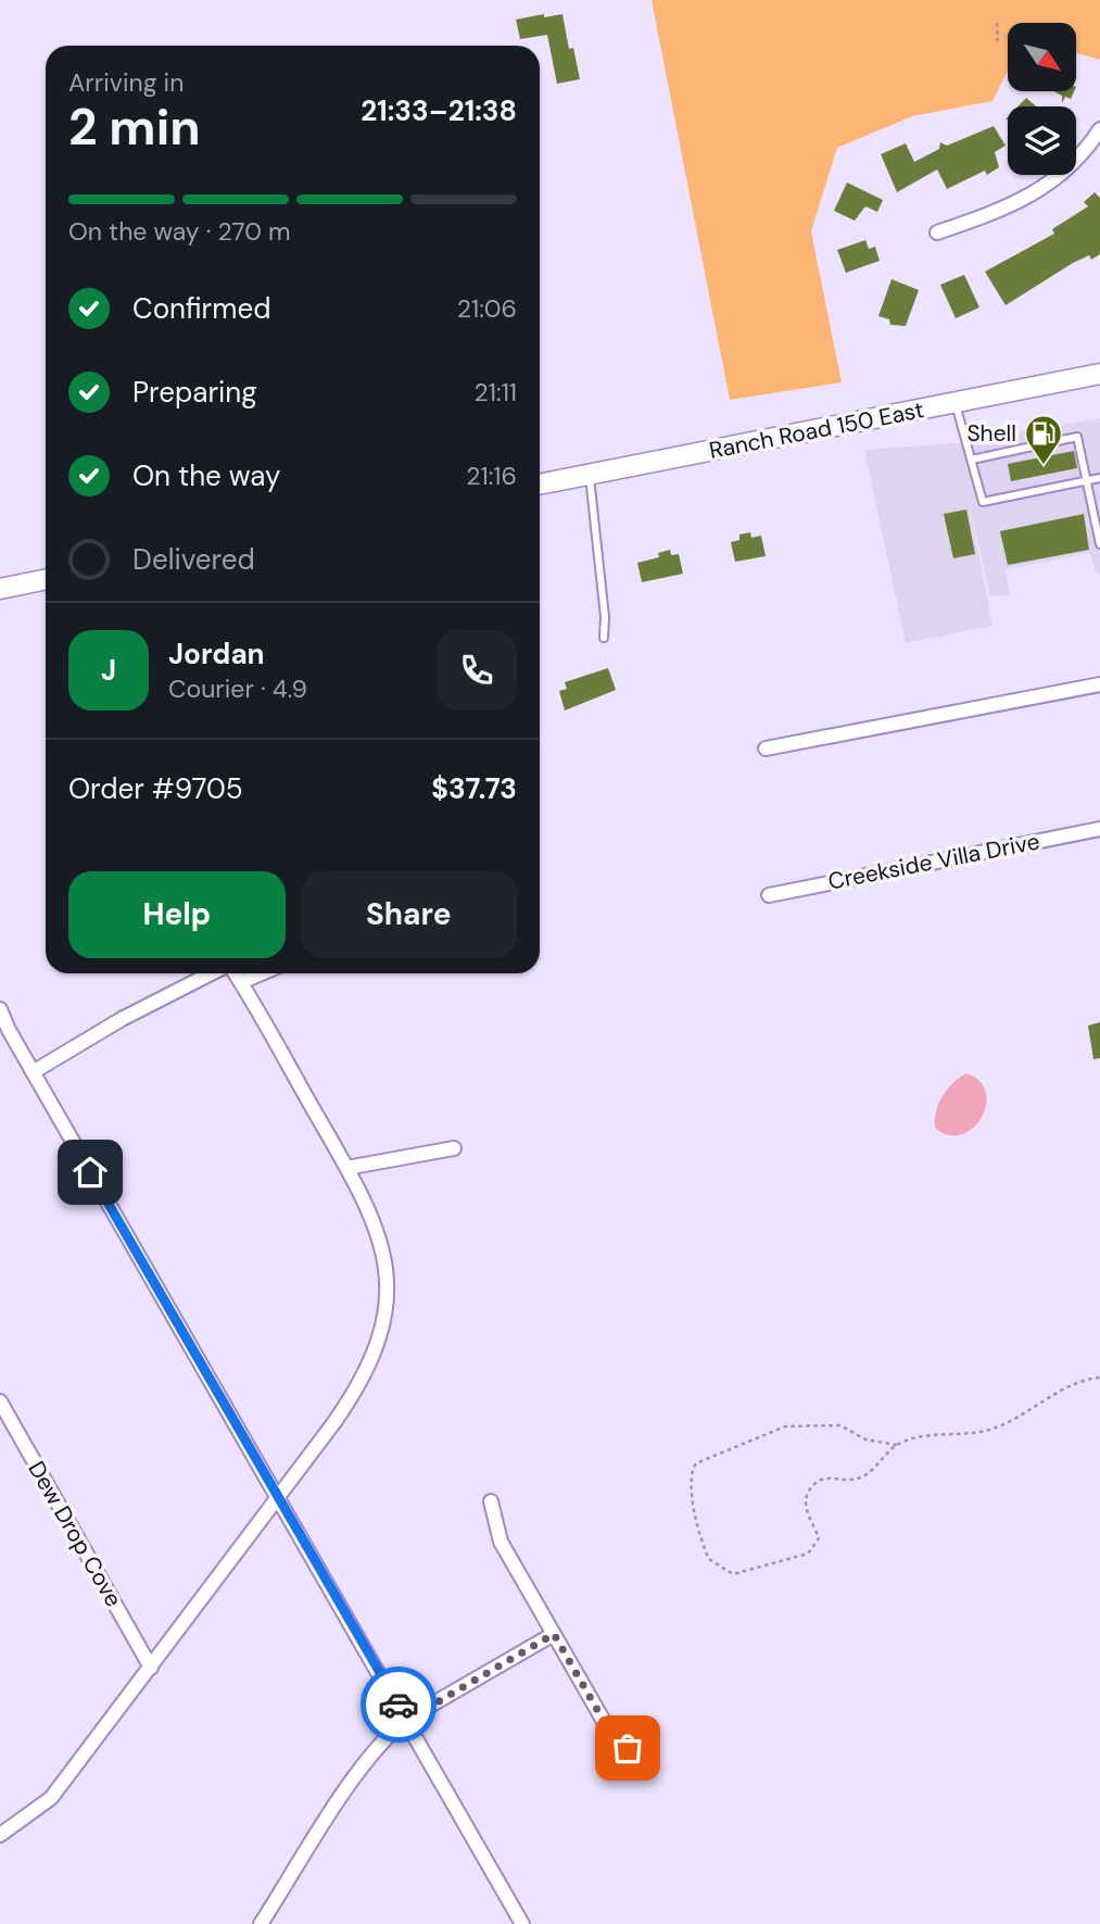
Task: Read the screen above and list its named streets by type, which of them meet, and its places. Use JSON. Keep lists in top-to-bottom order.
{
  "streets": {
    "main road": ["Ranch Road 150 East"],
    "street": ["Creekside Villa Drive", "Dew Drop Cove"]
  },
  "places": {
    "fuel station": ["Shell"]
  },
  "north": "bottom right",
  "page": {
    "heading": ["2 min", "Arriving in", "21:33–21:38"],
    "panel": [
      "Jordan",
      "Courier · 4.9",
      "Order #9705",
      "$37.73"
    ],
    "bar": "On the way · 270 m",
    "list": [
      ["Confirmed", "21:06"],
      ["Preparing", "21:11"],
      ["On the way", "21:16"],
      "Delivered"
    ],
    "round": "J",
    "buttons": ["Help", "Share"]
  }
}
